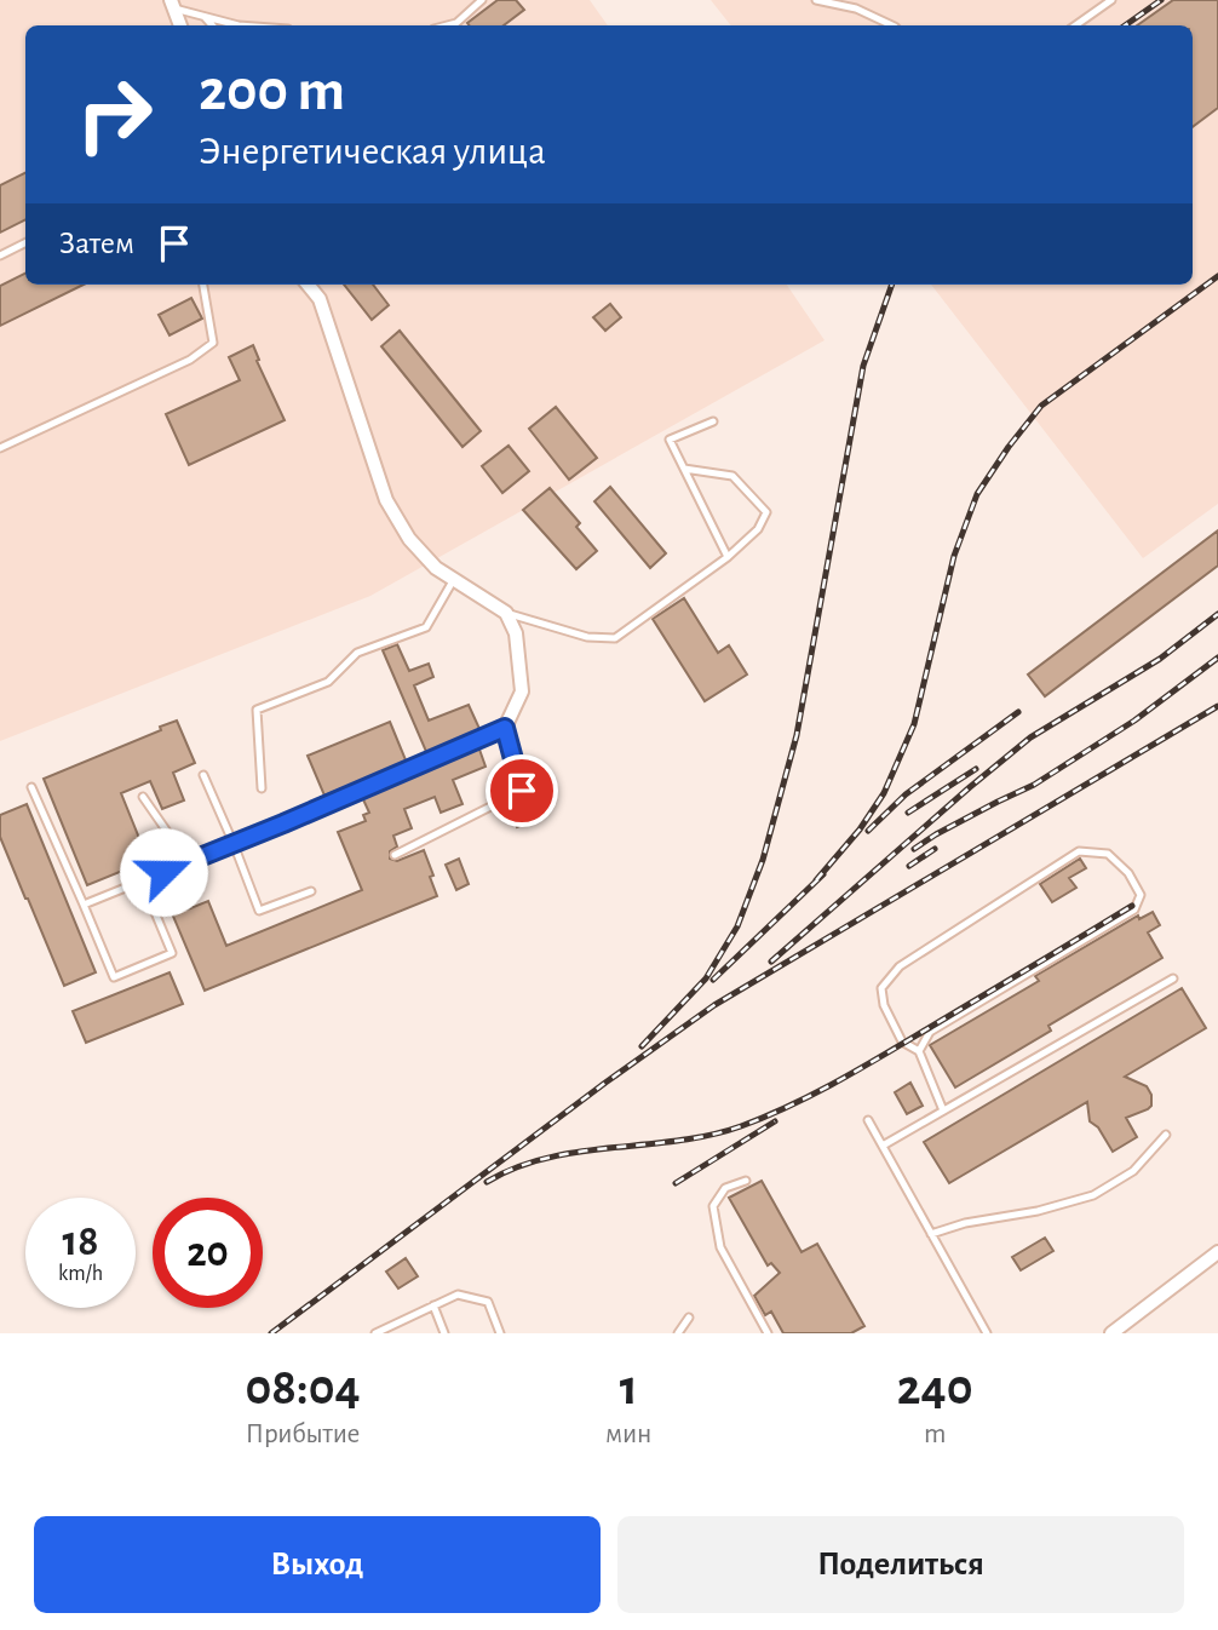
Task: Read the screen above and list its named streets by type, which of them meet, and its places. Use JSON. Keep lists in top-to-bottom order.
{
  "page": {
    "turn": ["200 m", "Энергетическая улица"],
    "then": "Затем",
    "speed": "18 km/h",
    "limit": "20",
    "eta": [
      "08:04",
      "Прибытие",
      "1",
      "мин",
      "240",
      "m"
    ],
    "buttons": ["Выход", "Поделиться"]
  }
}
